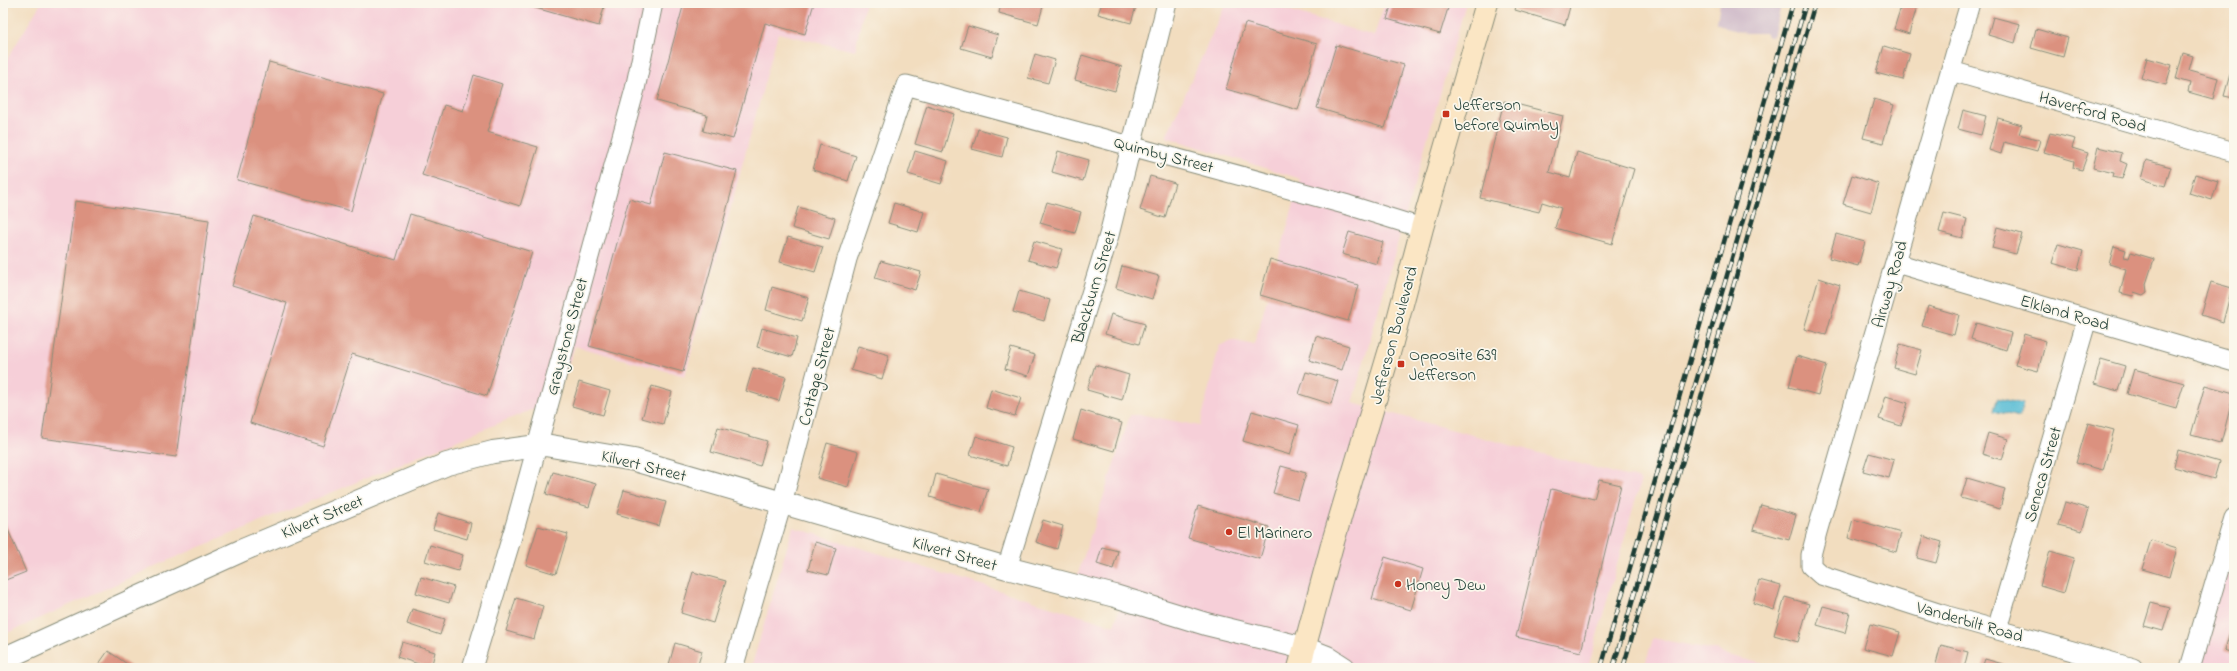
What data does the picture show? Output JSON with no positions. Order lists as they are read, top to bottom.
{
  "streets": {
    "main road": ["Jefferson Boulevard"],
    "street": [
      "Haverford Road",
      "Quimby Street",
      "Airway Road",
      "Blackburn Street",
      "Elkland Road",
      "Graystone Street",
      "Cottage Street",
      "Kilvert Street",
      "Seneca Street",
      "Vanderbilt Road"
    ]
  },
  "crossings": [
    ["Haverford Road", "Airway Road"],
    ["Quimby Street", "Blackburn Street"],
    ["Quimby Street", "Jefferson Boulevard"],
    ["Quimby Street", "Cottage Street"],
    ["Airway Road", "Elkland Road"],
    ["Airway Road", "Vanderbilt Road"],
    ["Blackburn Street", "Kilvert Street"],
    ["Elkland Road", "Seneca Street"],
    ["Jefferson Boulevard", "Kilvert Street"],
    ["Graystone Street", "Kilvert Street"],
    ["Cottage Street", "Kilvert Street"],
    ["Seneca Street", "Vanderbilt Road"]
  ],
  "places": {
    "transit": ["Jefferson before Quimby", "Opposite 639 Jefferson"],
    "other": ["El Marinero", "Honey Dew"]
  }
}
